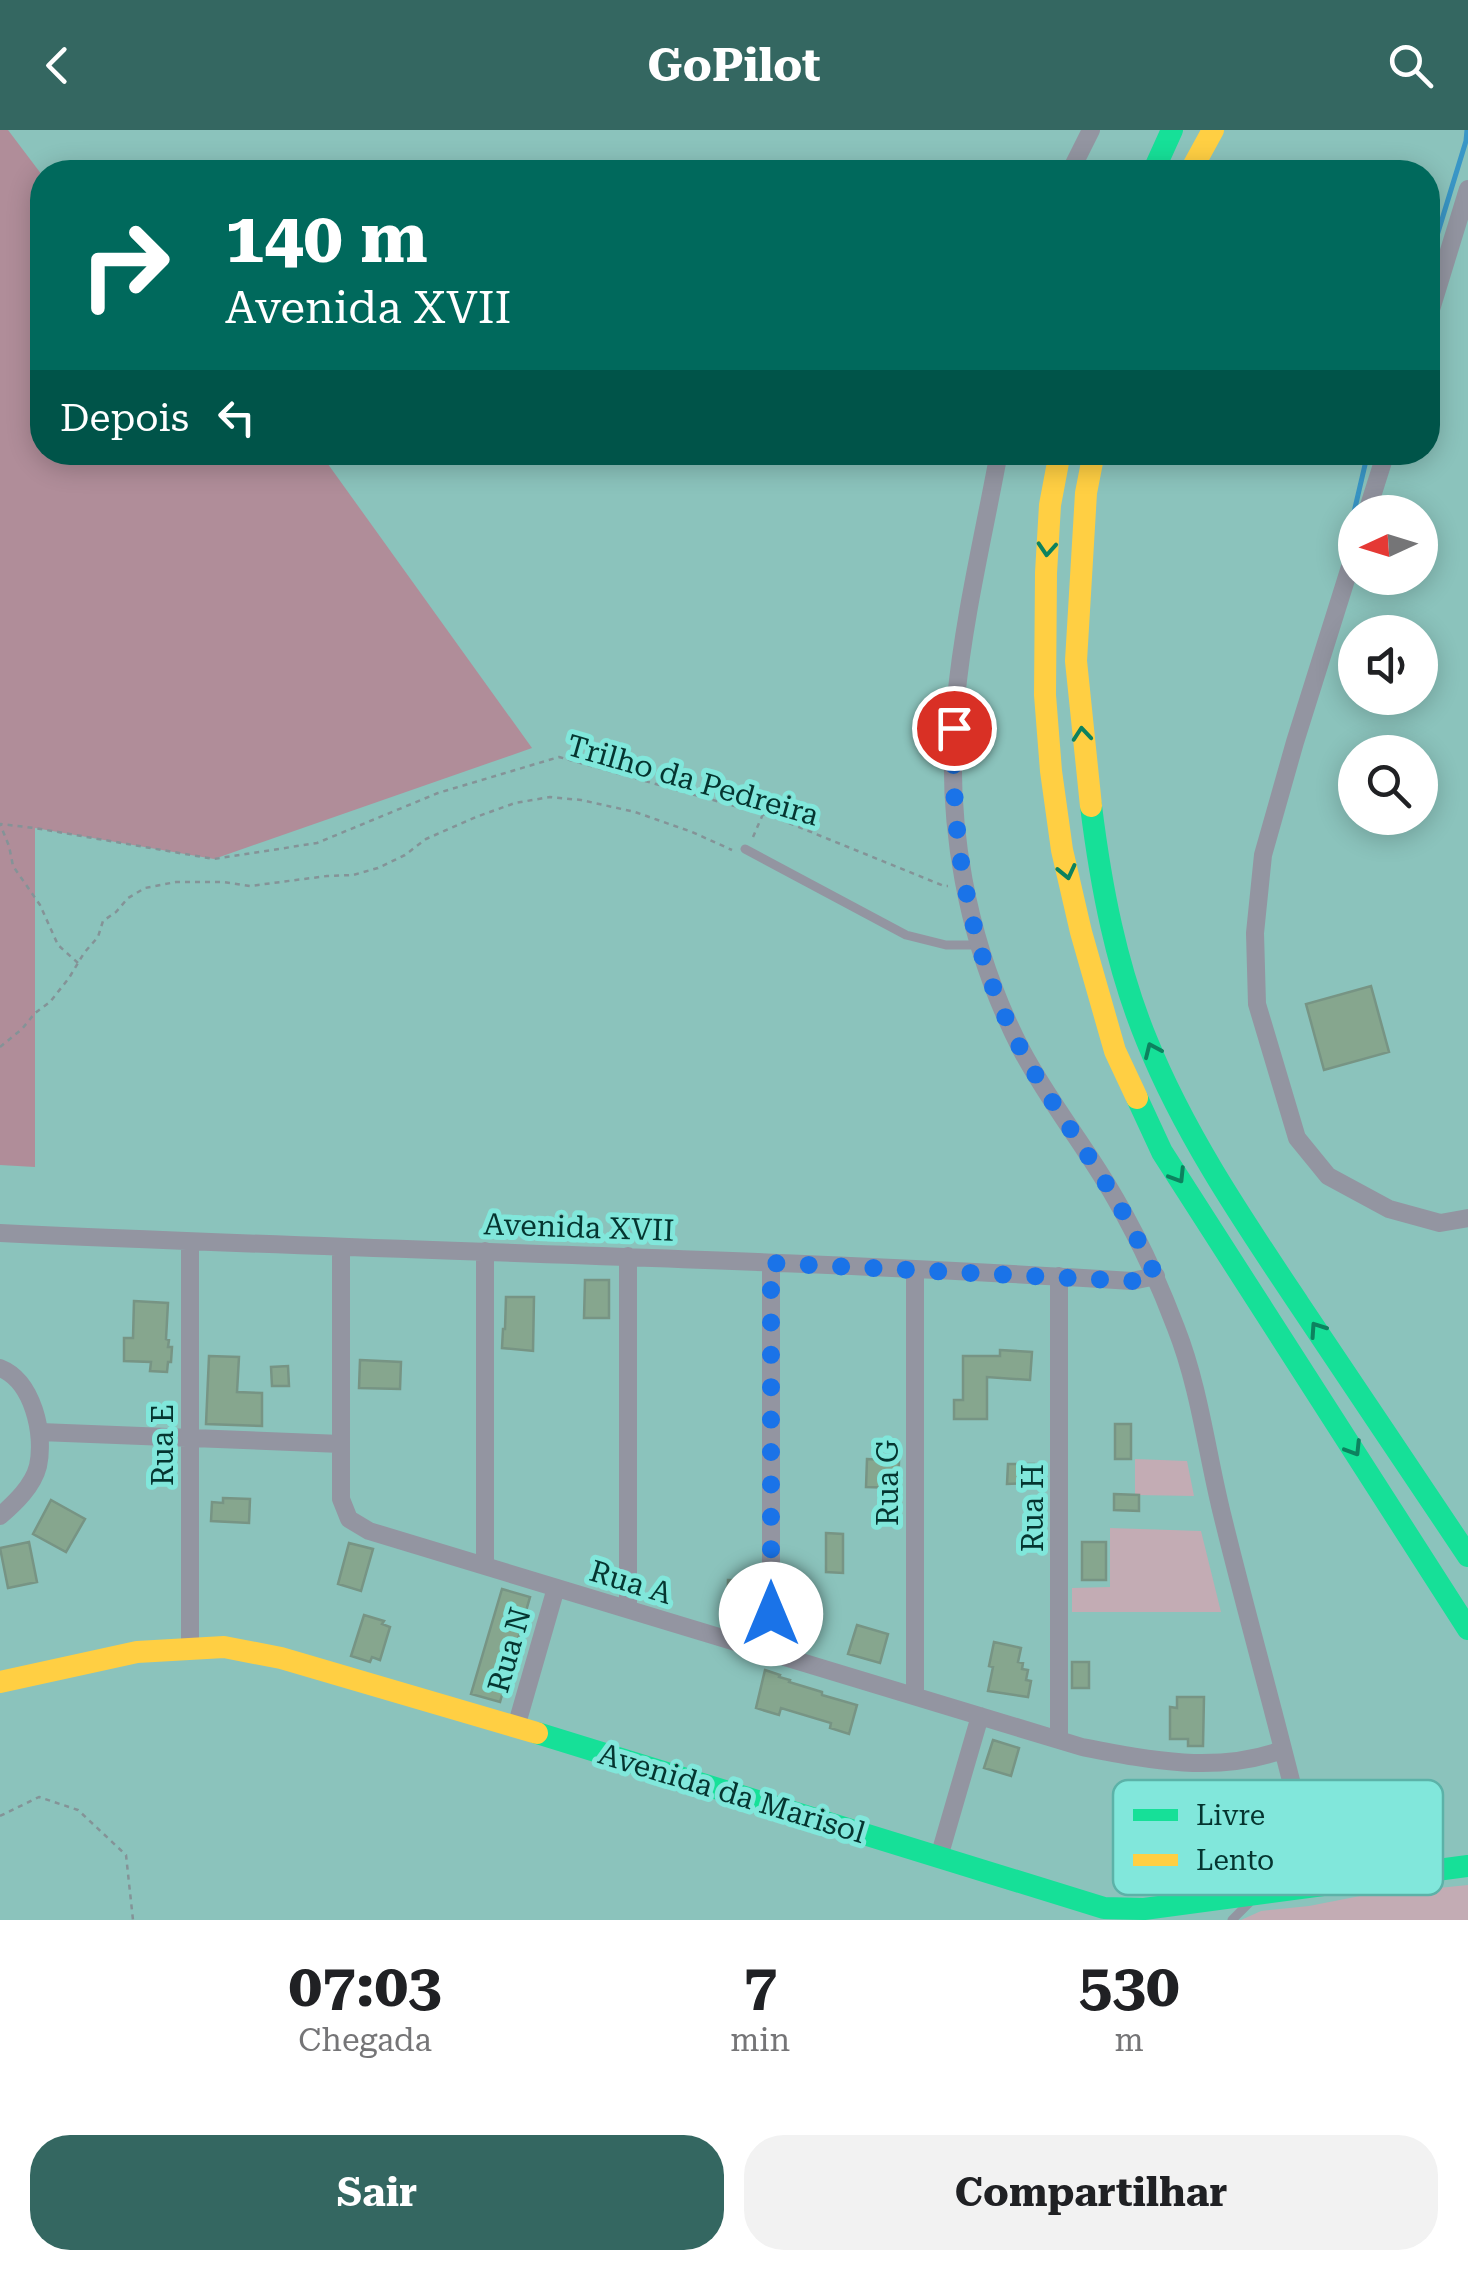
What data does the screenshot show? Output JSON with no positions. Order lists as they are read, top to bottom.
{
  "streets": {
    "main road": ["Avenida da Marisol"],
    "street": [
      "Avenida XVII",
      "Rua E",
      "Rua G",
      "Rua H",
      "Rua A",
      "Rua N"
    ],
    "path": ["Trilho da Pedreira"]
  },
  "crossings": [
    ["Avenida XVII", "Rua E"],
    ["Avenida XVII", "Rua G"],
    ["Avenida XVII", "Rua H"],
    ["Avenida XVII", "Rua A"],
    ["Rua E", "Avenida da Marisol"],
    ["Rua G", "Rua A"],
    ["Rua H", "Rua A"],
    ["Rua A", "Rua N"],
    ["Rua N", "Avenida da Marisol"]
  ],
  "legend": ["Livre", "Lento"],
  "north": "left",
  "page": {
    "header": "GoPilot",
    "turn": ["140 m", "Avenida XVII"],
    "then": "Depois",
    "eta": [
      "07:03",
      "Chegada",
      "7",
      "min",
      "530",
      "m"
    ],
    "buttons": ["Sair", "Compartilhar"]
  }
}
